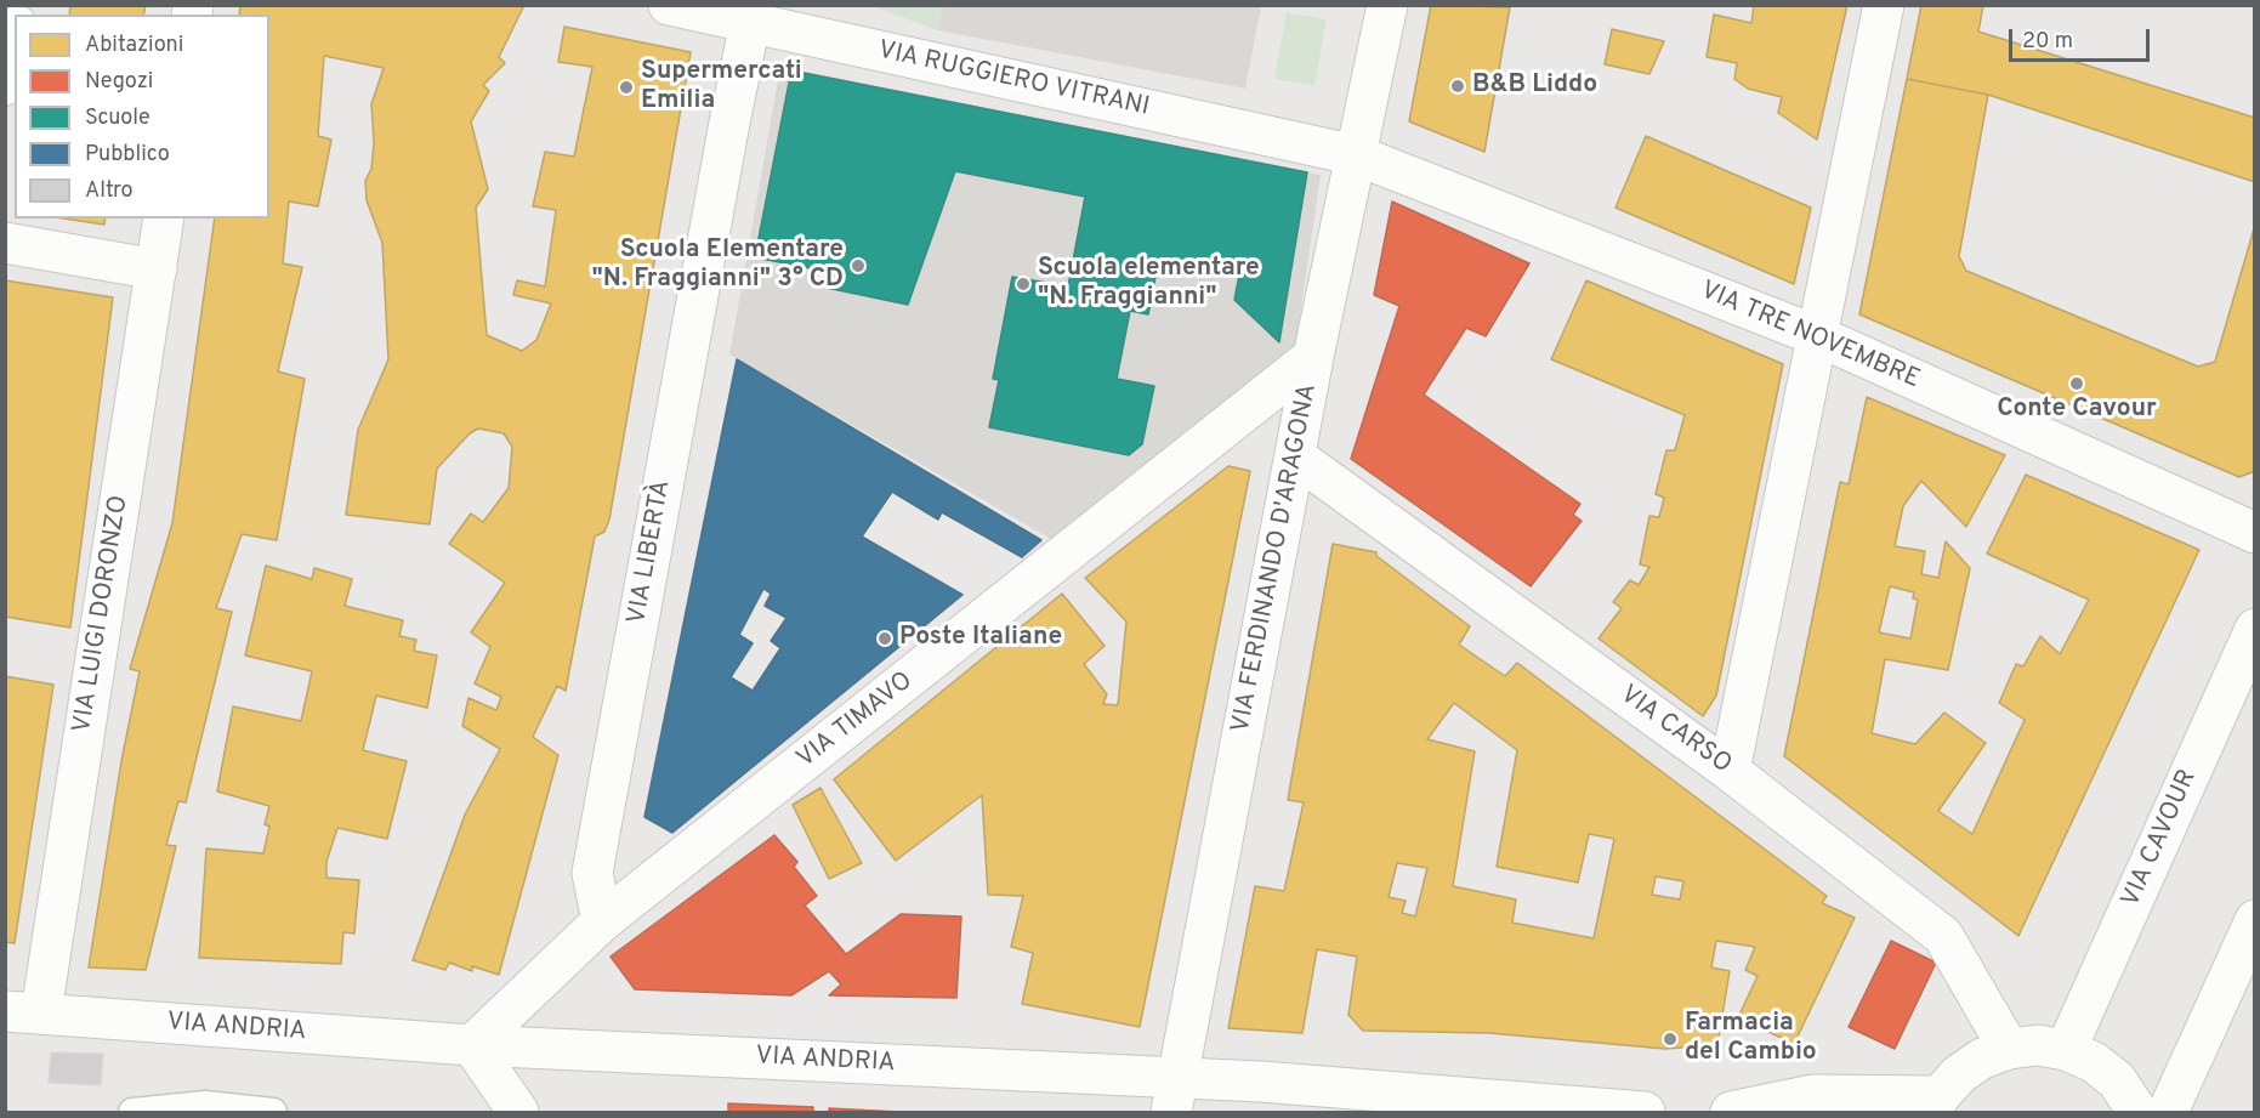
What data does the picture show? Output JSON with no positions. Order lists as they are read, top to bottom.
{
  "streets": {
    "street": [
      "VIA RUGGIERO VITRANI",
      "VIA TRE NOVEMBRE",
      "VIA LIBERTÀ",
      "VIA FERDINANDO D'ARAGONA",
      "VIA LUIGI DORONZO",
      "VIA TIMAVO",
      "VIA CARSO",
      "VIA CAVOUR",
      "VIA ANDRIA"
    ]
  },
  "crossings": [
    ["VIA RUGGIERO VITRANI", "VIA TRE NOVEMBRE"],
    ["VIA RUGGIERO VITRANI", "VIA LIBERTÀ"],
    ["VIA RUGGIERO VITRANI", "VIA FERDINANDO D'ARAGONA"],
    ["VIA TRE NOVEMBRE", "VIA FERDINANDO D'ARAGONA"],
    ["VIA LIBERTÀ", "VIA TIMAVO"],
    ["VIA FERDINANDO D'ARAGONA", "VIA TIMAVO"],
    ["VIA FERDINANDO D'ARAGONA", "VIA CARSO"],
    ["VIA FERDINANDO D'ARAGONA", "VIA ANDRIA"],
    ["VIA LUIGI DORONZO", "VIA ANDRIA"]
  ],
  "places": [
    "B&B Liddo",
    "Supermercati Emilia",
    "Scuola Elementare \"N. Fraggianni\" 3° CD",
    "Scuola elementare \"N. Fraggianni\"",
    "Conte Cavour",
    "Poste Italiane",
    "Farmacia del Cambio"
  ],
  "legend": [
    "Abitazioni",
    "Negozi",
    "Scuole",
    "Pubblico",
    "Altro"
  ],
  "scale_bar": "20 m"
}
